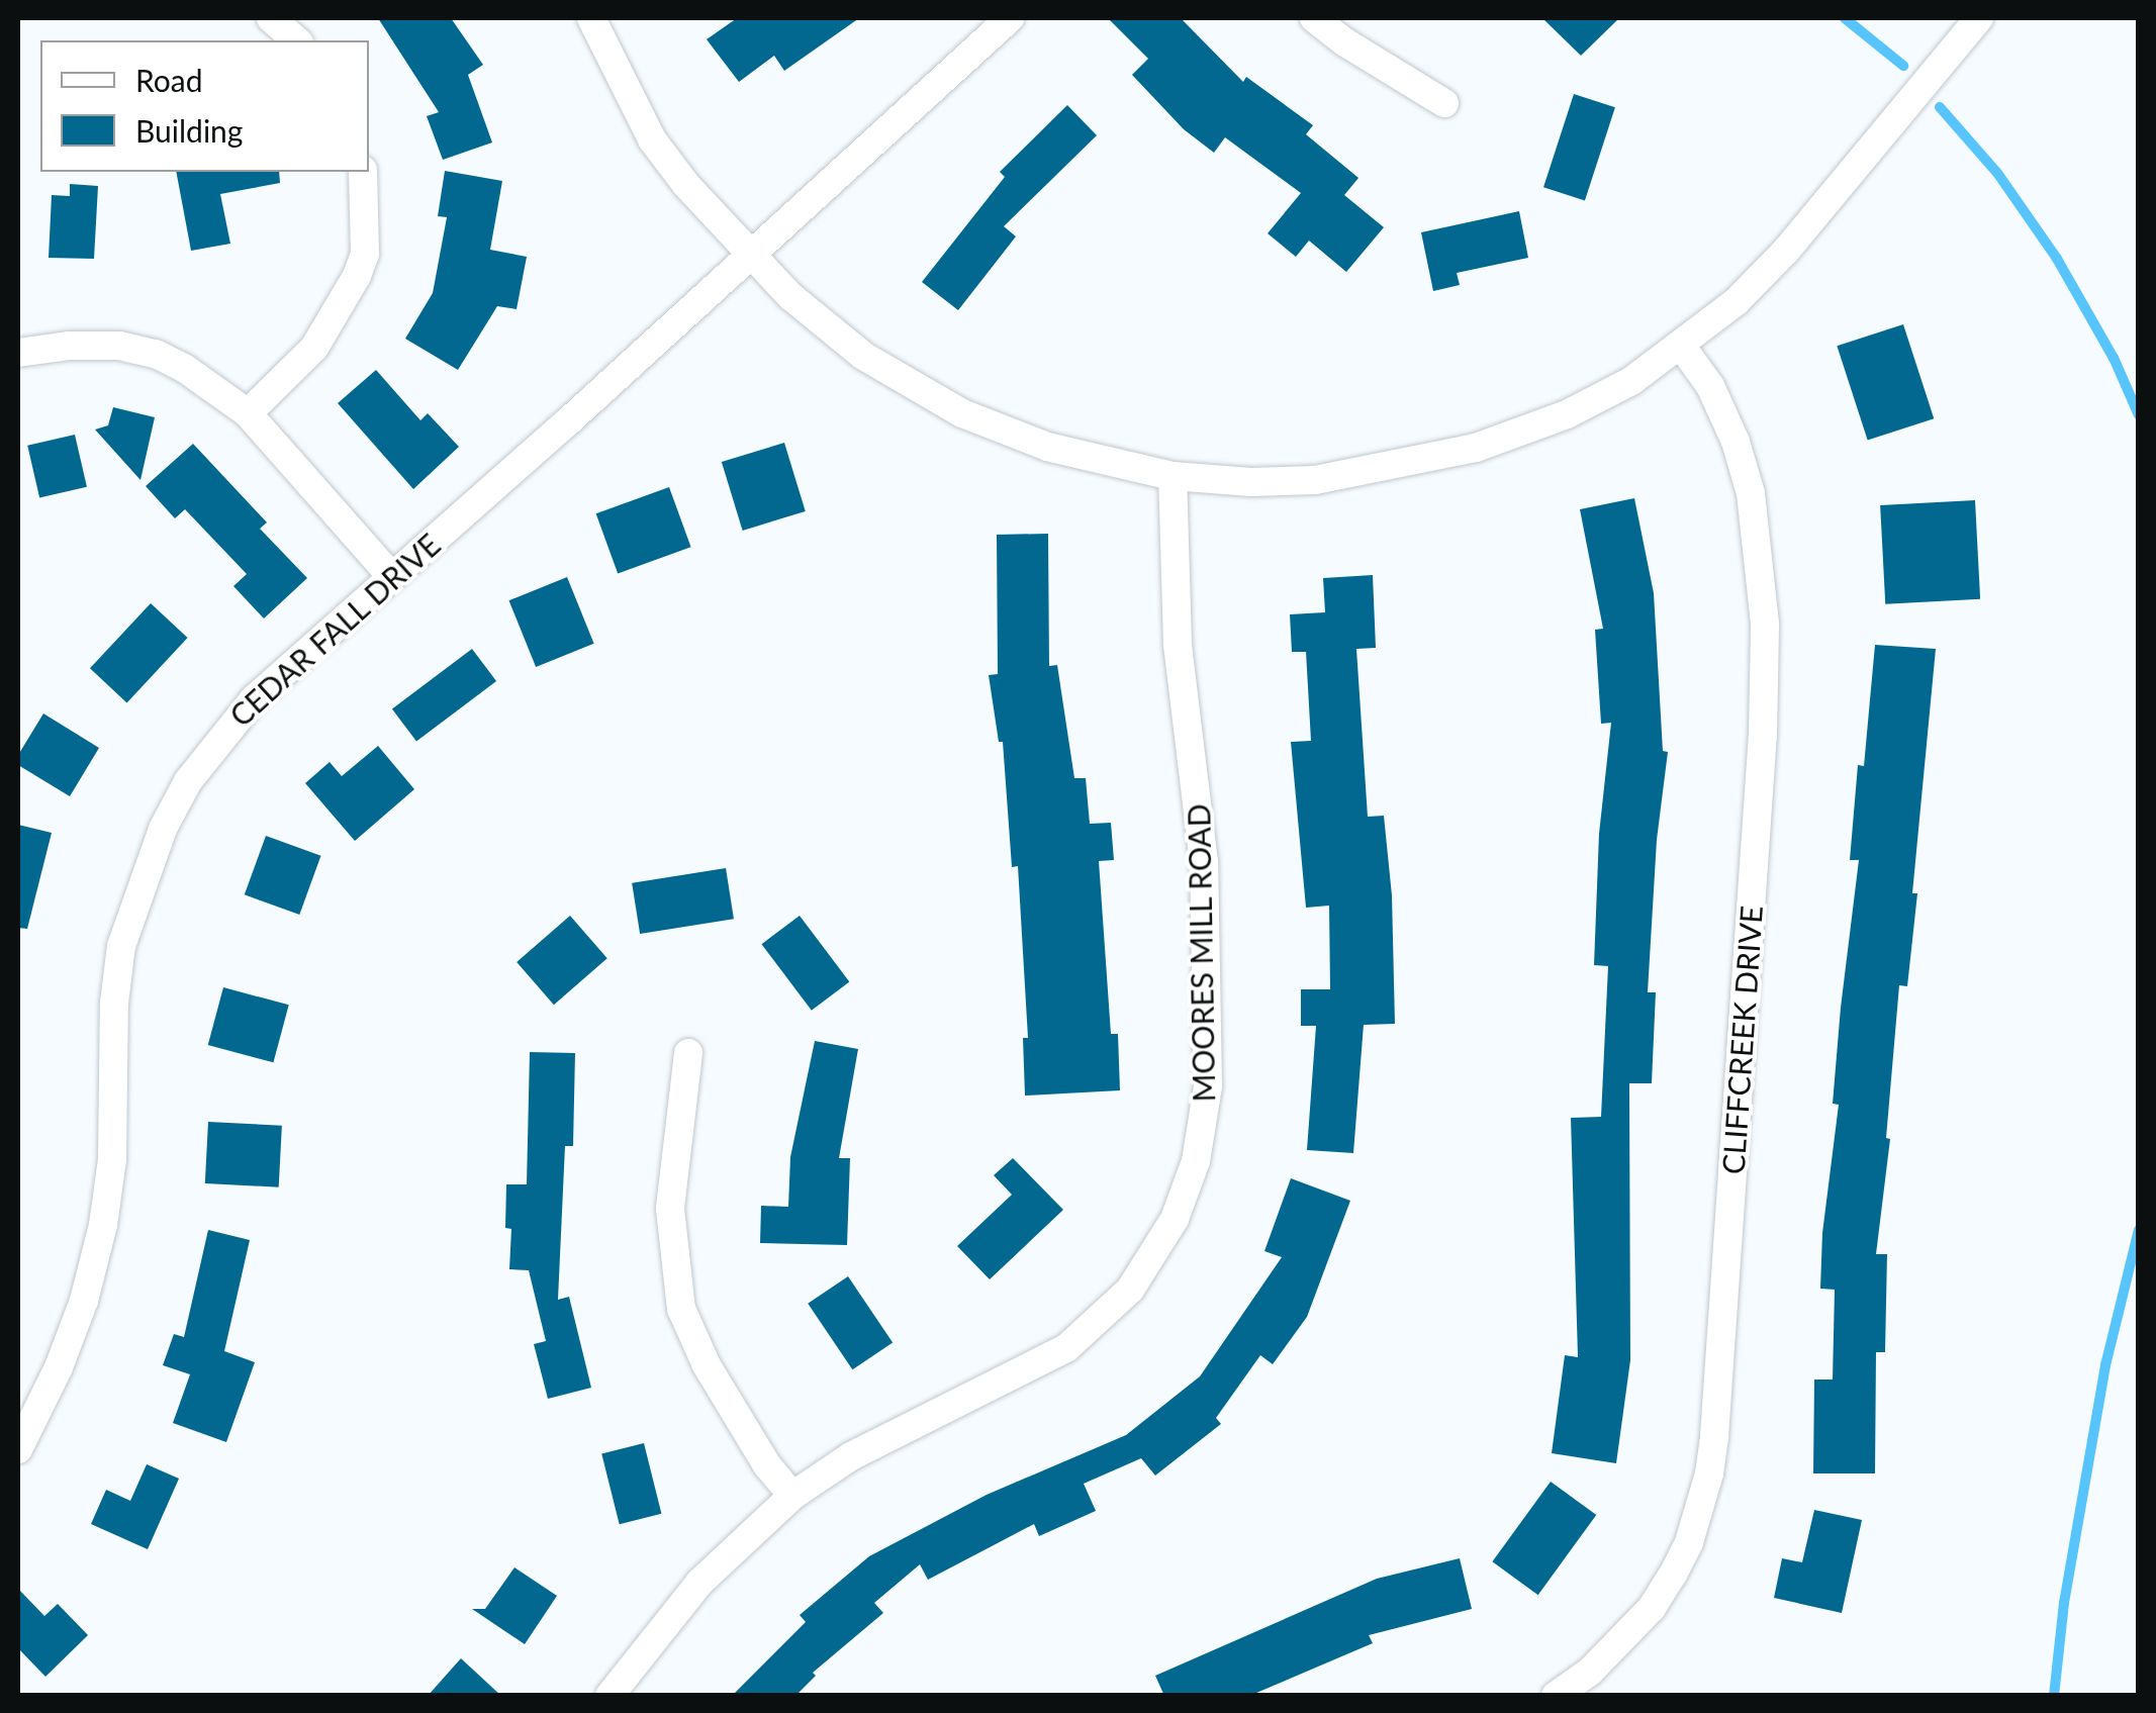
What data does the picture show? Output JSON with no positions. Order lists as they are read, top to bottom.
{
  "streets": {
    "street": ["CEDAR FALL DRIVE", "MOORES MILL ROAD", "CLIFFCREEK DRIVE"]
  },
  "legend": ["Road", "Building"]
}
